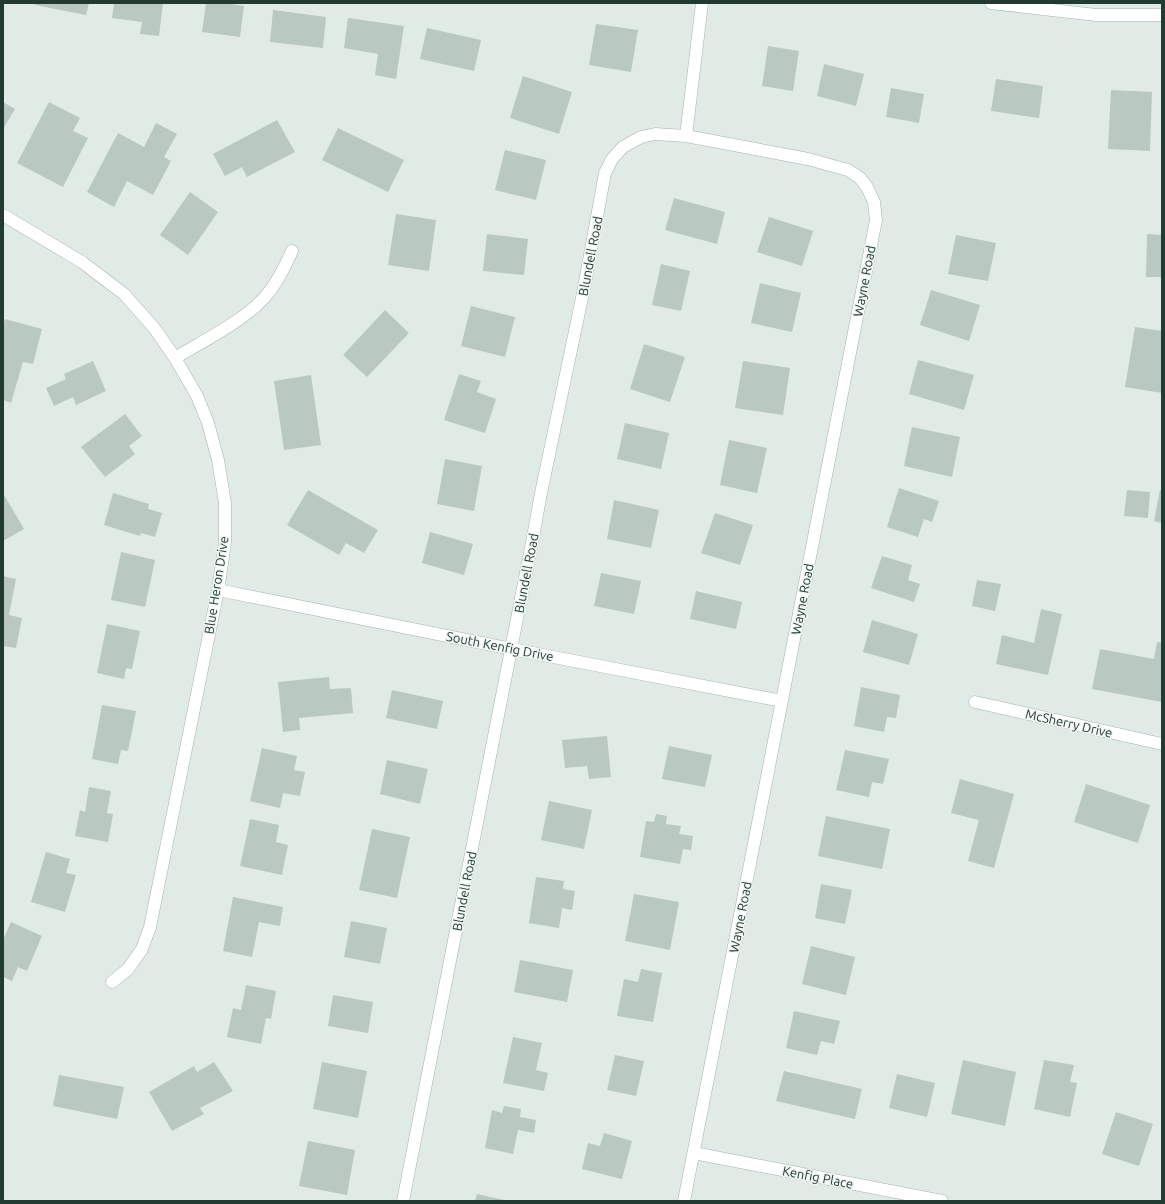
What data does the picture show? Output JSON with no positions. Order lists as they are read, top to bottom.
{
  "streets": {
    "street": [
      "Blundell Road",
      "Wayne Road",
      "Blue Heron Drive",
      "South Kenfig Drive",
      "McSherry Drive",
      "Kenfig Place"
    ]
  },
  "crossings": [
    ["Blundell Road", "Wayne Road"],
    ["Blundell Road", "South Kenfig Drive"],
    ["Wayne Road", "South Kenfig Drive"],
    ["Wayne Road", "Kenfig Place"],
    ["Blue Heron Drive", "South Kenfig Drive"]
  ]
}
